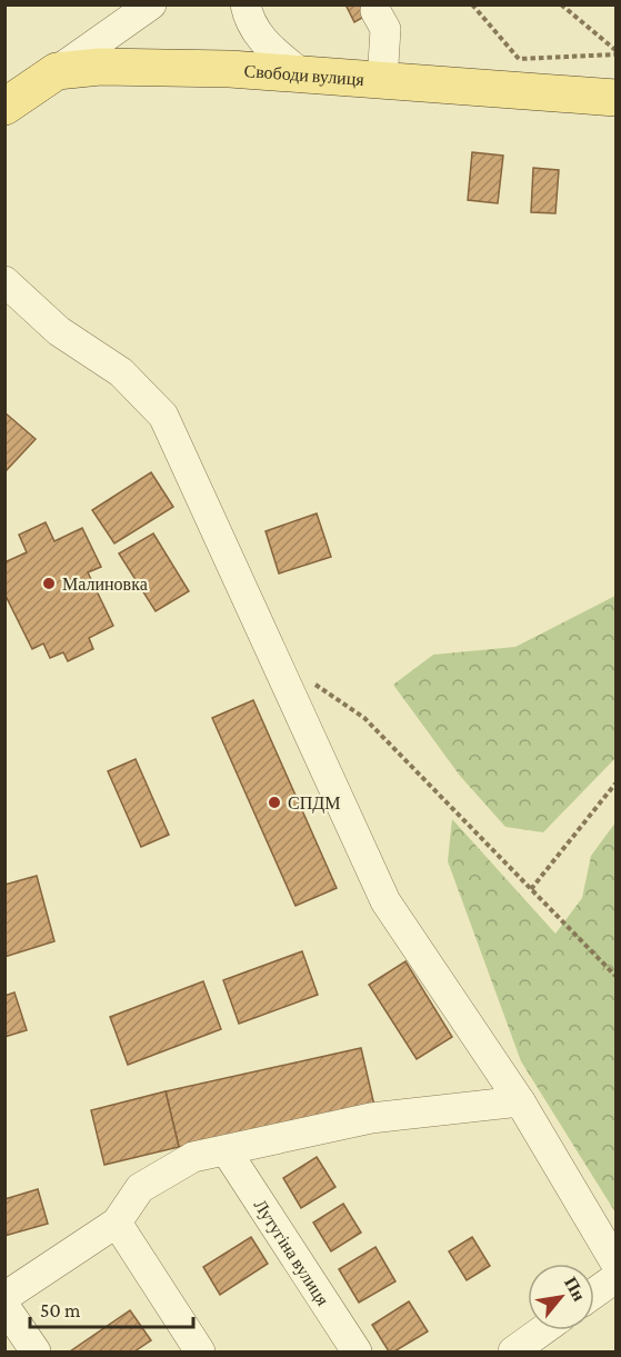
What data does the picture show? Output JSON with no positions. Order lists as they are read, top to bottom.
{
  "streets": {
    "main road": ["Свободи вулиця"],
    "street": ["Лутугіна вулиця"]
  },
  "places": ["Малиновка", "СПДМ"],
  "scale_bar": "50 m",
  "north": "top right"
}
